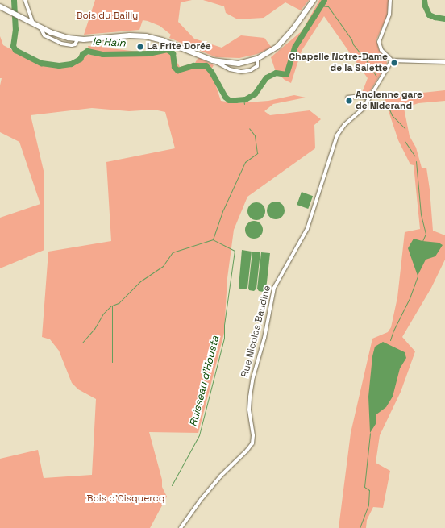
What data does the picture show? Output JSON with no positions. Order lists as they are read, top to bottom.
{
  "streets": {
    "street": ["Rue Nicolas Baudine"]
  },
  "water": ["le Hain", "Ruisseau d'Housta"],
  "parks": ["Bois du Bailly", "Bois d'Oisquercq"],
  "places": ["La Frite Dorée", "Chapelle Notre-Dame de la Salette", "Ancienne gare de Niderand"]
}
